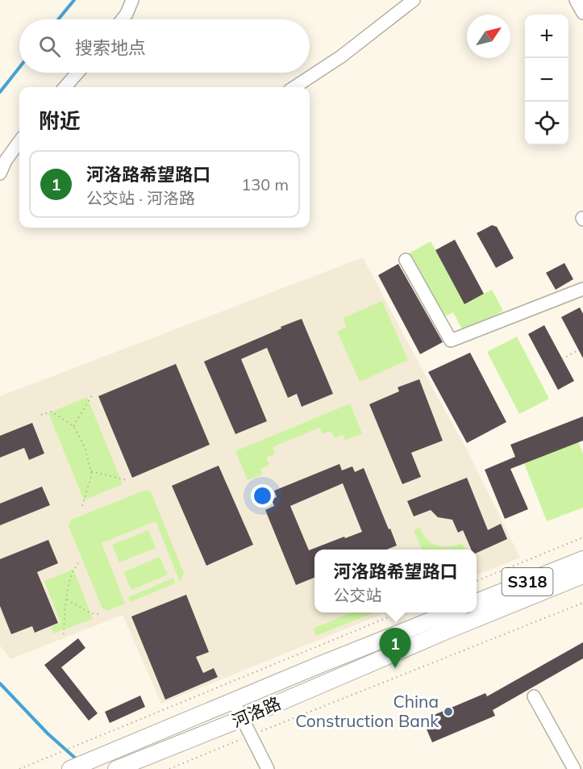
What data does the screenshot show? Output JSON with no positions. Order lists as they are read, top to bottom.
{
  "streets": {
    "main road": ["S318", "河洛路"]
  },
  "places": ["China Construction Bank"],
  "north": "top right",
  "page": {
    "map_buttons": ["+", "−"],
    "search": "搜索地点",
    "heading": "附近",
    "list": [
      {
        "mark": "1",
        "name": "河洛路希望路口",
        "note": "公交站 · 河洛路",
        "value": "130 m"
      }
    ],
    "popup": ["河洛路希望路口", "公交站"],
    "pins": "1"
  }
}
